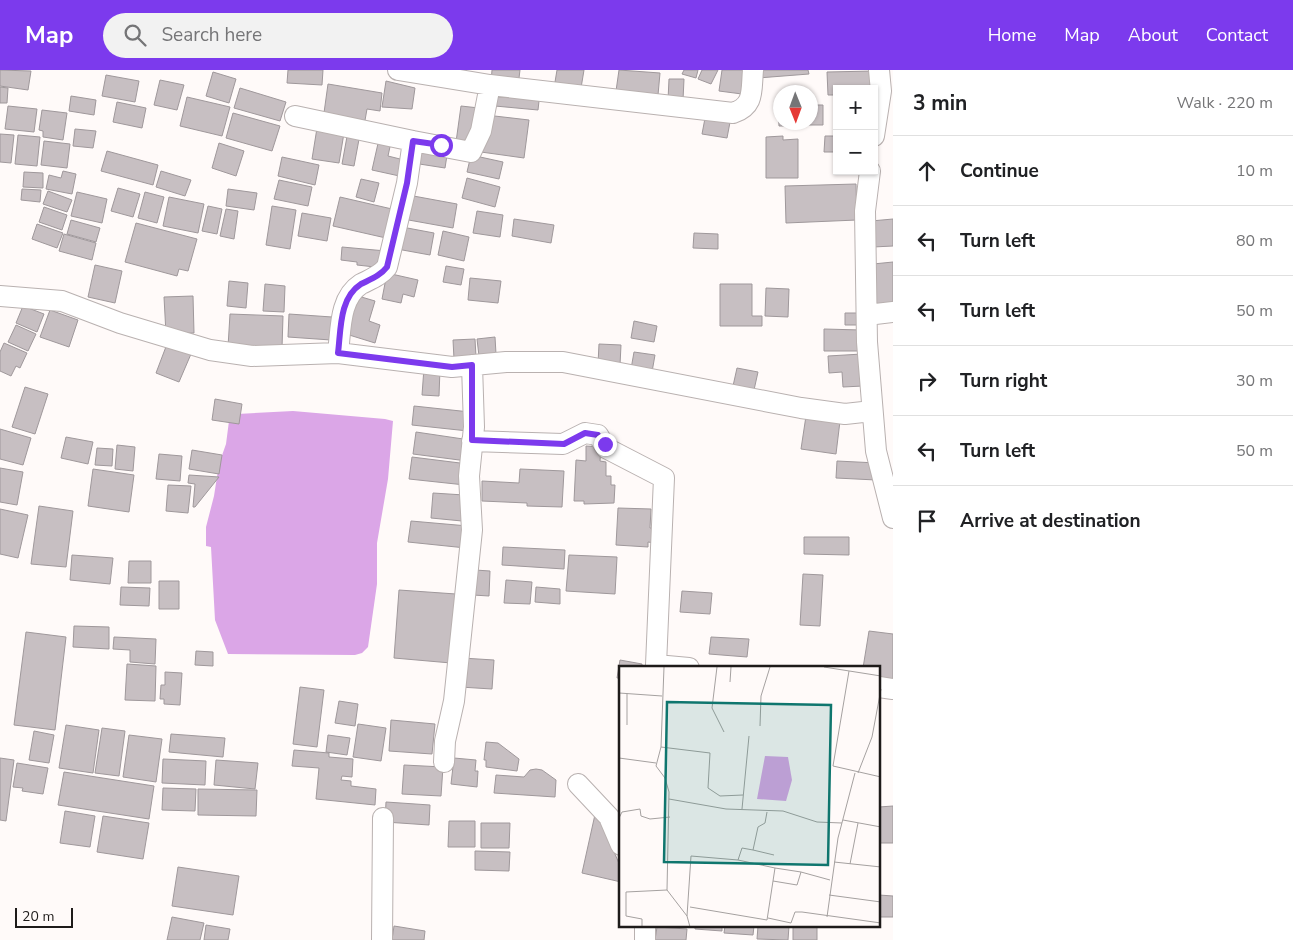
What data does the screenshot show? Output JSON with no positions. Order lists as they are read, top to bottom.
{
  "scale_bar": "20 m",
  "north": "bottom",
  "page": {
    "header": "Map",
    "search": "Search here",
    "nav": [
      "Home",
      "Map",
      "About",
      "Contact"
    ],
    "heading": ["3 min", "Walk · 220 m"],
    "map_buttons": ["+", "−"],
    "list": [
      ["Continue", "10 m"],
      ["Turn left", "80 m"],
      ["Turn left", "50 m"],
      ["Turn right", "30 m"],
      ["Turn left", "50 m"],
      "Arrive at destination"
    ],
    "scale": "20 m"
  }
}
